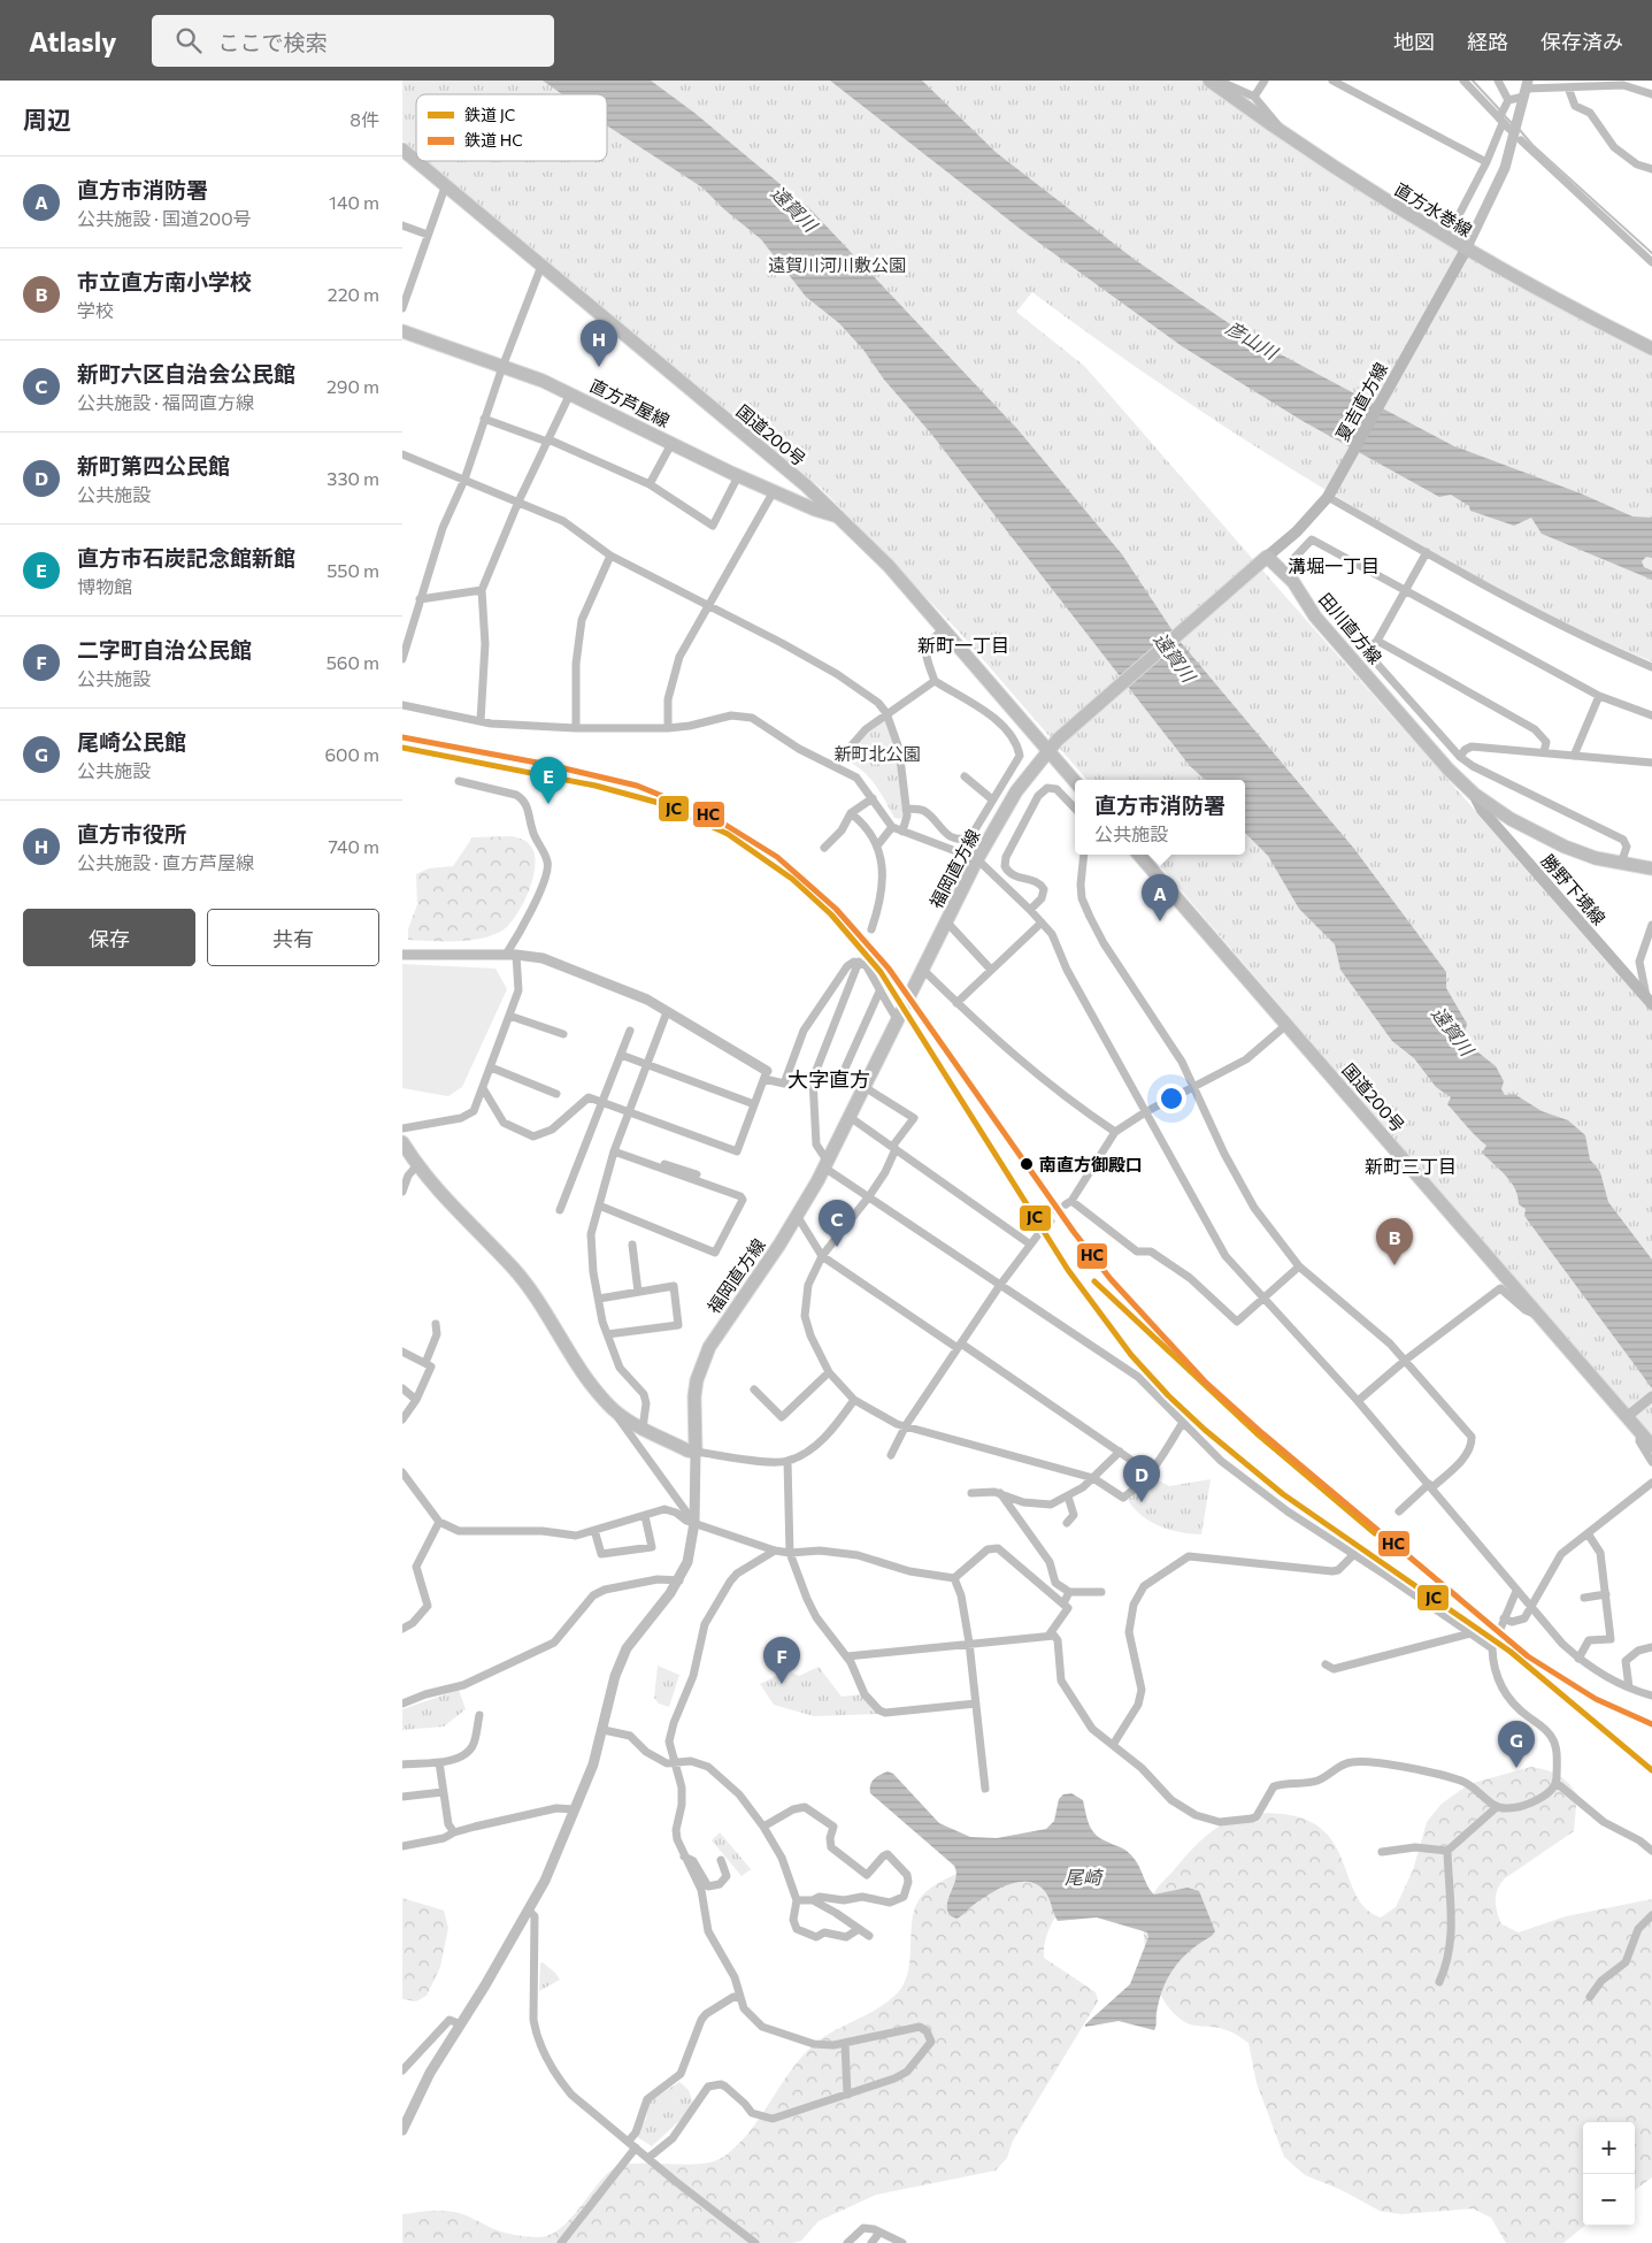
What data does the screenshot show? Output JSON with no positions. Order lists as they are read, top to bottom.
{
  "streets": {
    "main road": [
      "直方水巻線",
      "夏吉直方線",
      "直方芦屋線",
      "国道200号",
      "田川直方線",
      "福岡直方線",
      "勝野下境線"
    ]
  },
  "crossings": [
    ["直方水巻線", "夏吉直方線"],
    ["夏吉直方線", "田川直方線"],
    ["直方芦屋線", "国道200号"],
    ["国道200号", "福岡直方線"],
    ["田川直方線", "勝野下境線"]
  ],
  "districts": [
    "溝堀一丁目",
    "新町一丁目",
    "大字直方",
    "新町三丁目"
  ],
  "water": ["遠賀川", "彦山川", "尾崎"],
  "parks": ["遠賀川河川敷公園", "新町北公園"],
  "places": ["南直方御殿口"],
  "lines": ["rail line HC", "rail line JC"],
  "legend": ["鉄道 JC", "鉄道 HC"],
  "page": {
    "header": "Atlasly",
    "search": "ここで検索",
    "nav": ["地図", "経路", "保存済み"],
    "heading": ["周辺", "8件"],
    "list": [
      {
        "mark": "A",
        "name": "直方市消防署",
        "note": "公共施設 · 国道200号",
        "value": "140 m"
      },
      {
        "mark": "B",
        "name": "市立直方南小学校",
        "note": "学校",
        "value": "220 m"
      },
      {
        "mark": "C",
        "name": "新町六区自治会公民館",
        "note": "公共施設 · 福岡直方線",
        "value": "290 m"
      },
      {
        "mark": "D",
        "name": "新町第四公民館",
        "note": "公共施設",
        "value": "330 m"
      },
      {
        "mark": "E",
        "name": "直方市石炭記念館新館",
        "note": "博物館",
        "value": "550 m"
      },
      {
        "mark": "F",
        "name": "二字町自治公民館",
        "note": "公共施設",
        "value": "560 m"
      },
      {
        "mark": "G",
        "name": "尾崎公民館",
        "note": "公共施設",
        "value": "600 m"
      },
      {
        "mark": "H",
        "name": "直方市役所",
        "note": "公共施設 · 直方芦屋線",
        "value": "740 m"
      }
    ],
    "pins": [
      "H",
      "E",
      "A",
      "C",
      "B",
      "D",
      "F",
      "G"
    ],
    "popup": ["直方市消防署", "公共施設"],
    "buttons": ["保存", "共有"],
    "map_buttons": ["+", "−"]
  }
}
